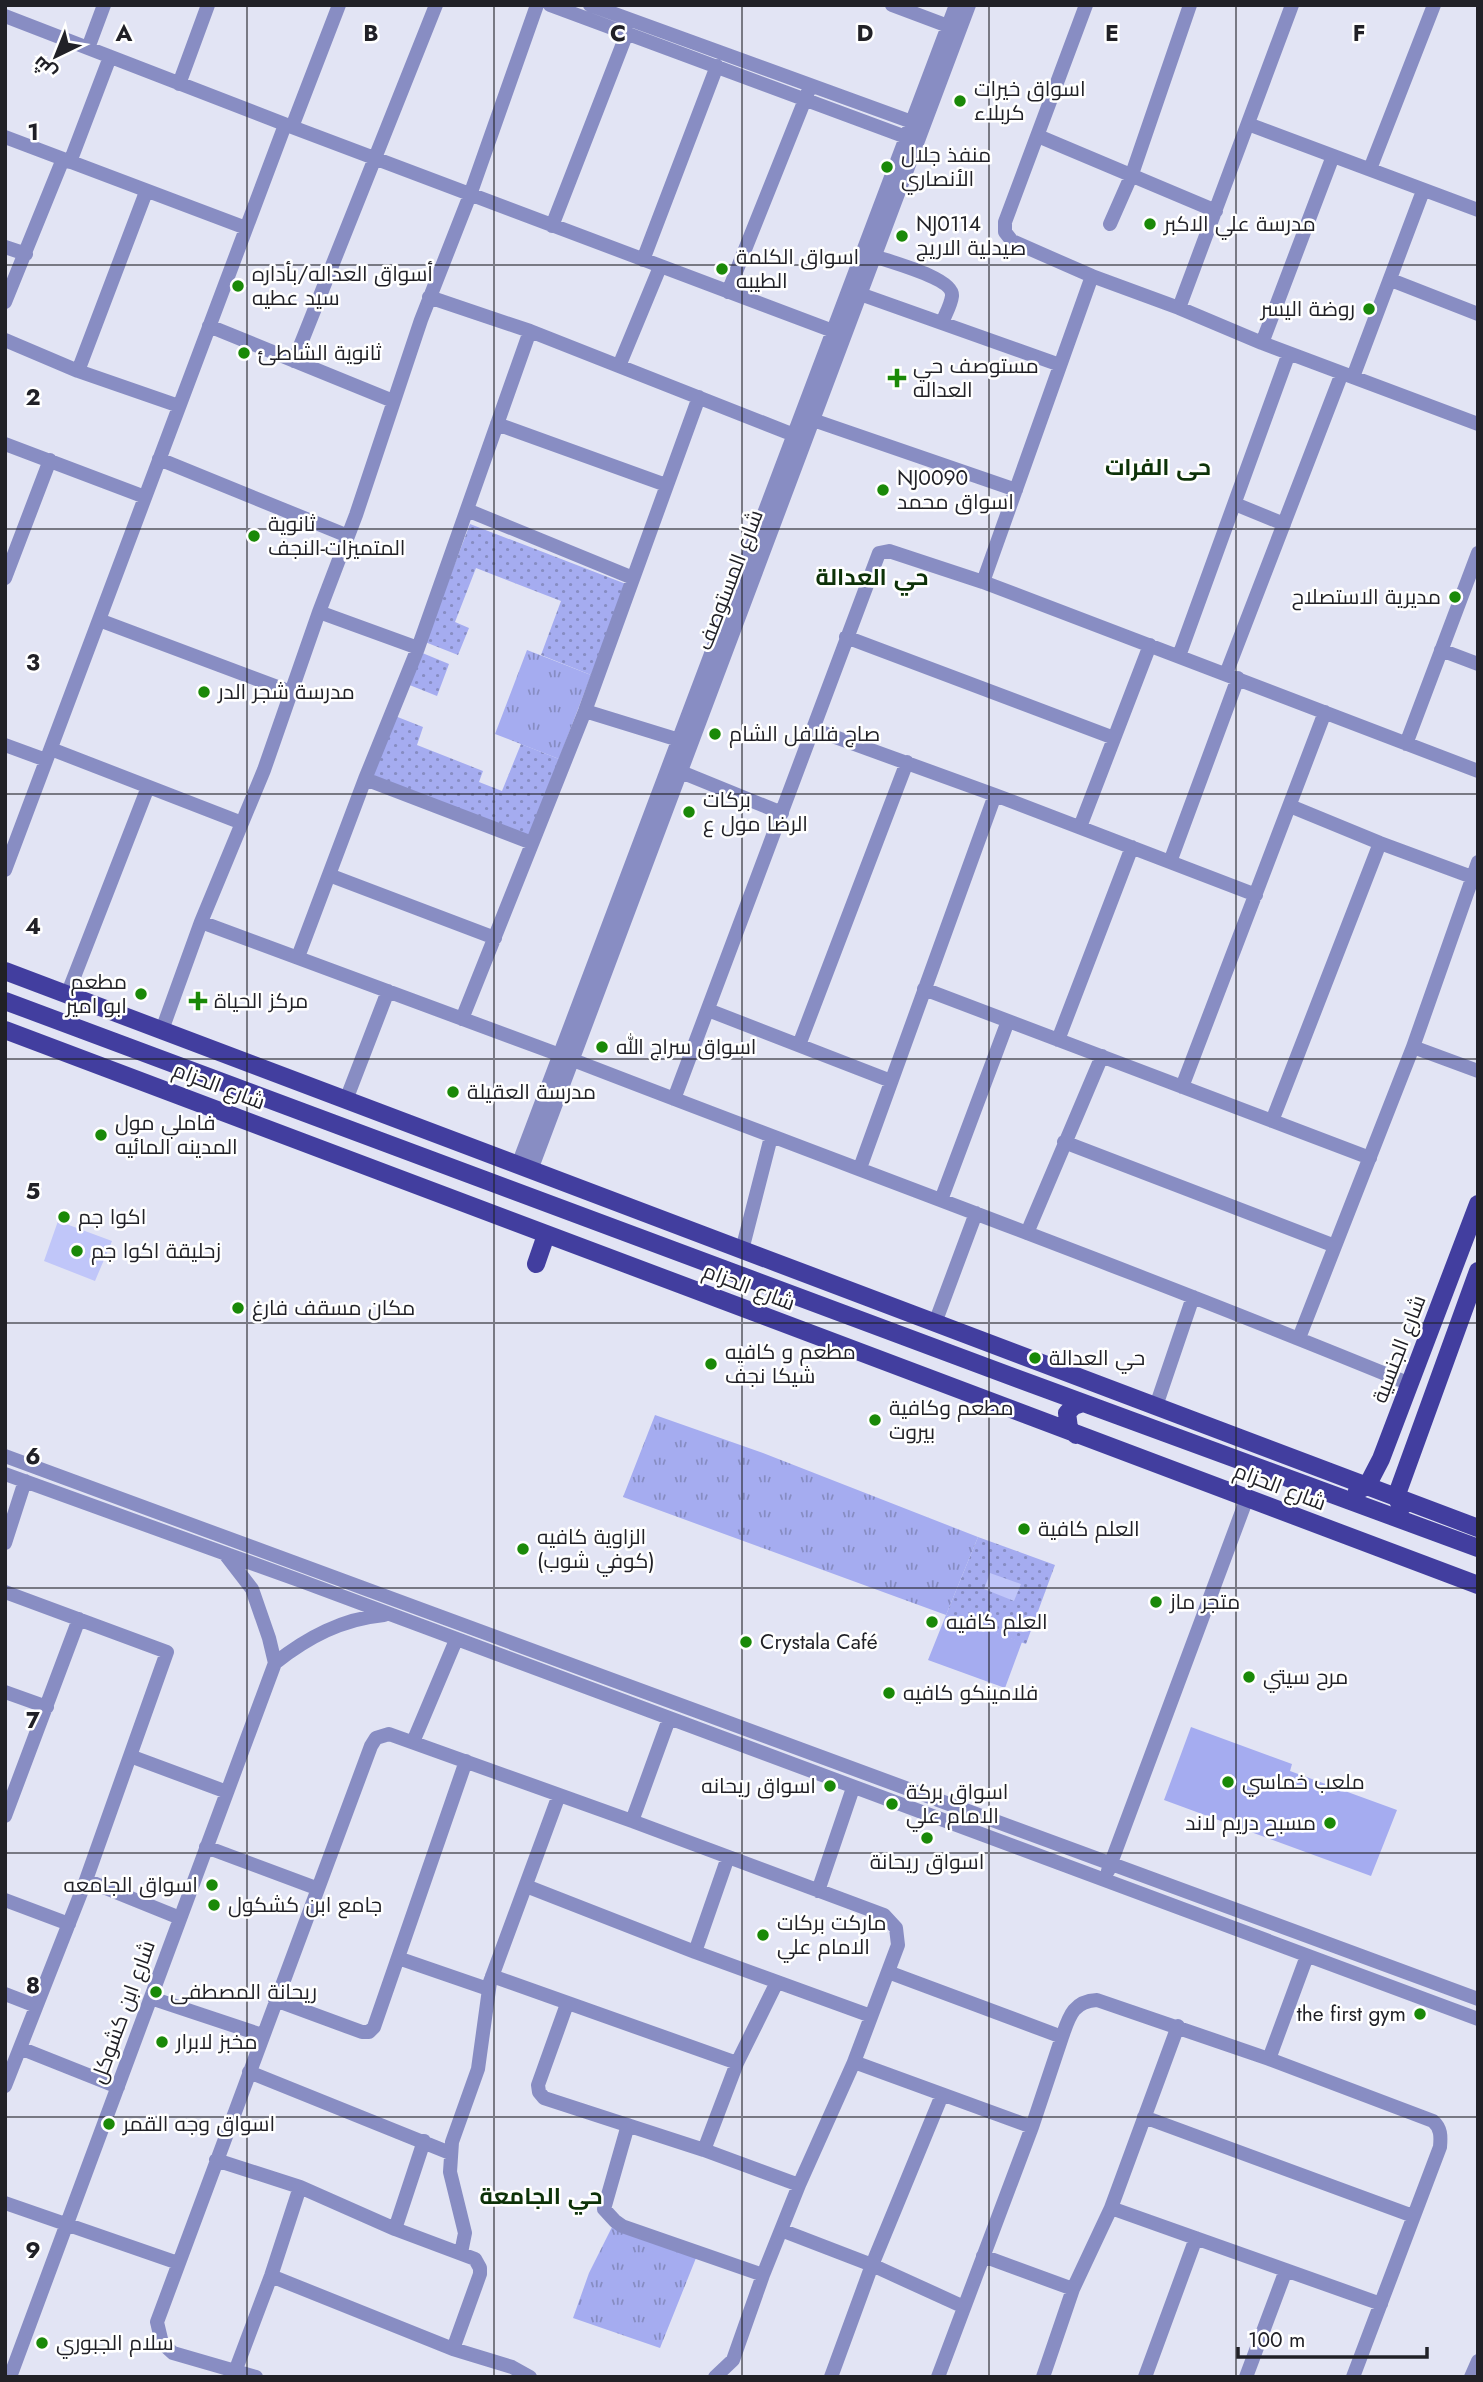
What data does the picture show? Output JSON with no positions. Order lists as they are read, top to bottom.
{
  "streets": {
    "main road": ["شارع الحزام", "شارع الجنسية"],
    "street": ["شارع المستوصف", "شارع ابن كشوكل"]
  },
  "districts": ["حی الفرات", "حي العدالة", "حي الجامعة"],
  "places": {
    "other": [
      "اسواق خيرات كربلاء",
      "منفذ جلال الأنصاري",
      "مدرسة علي الاكبر",
      "NJ0114 صيدلية الاريج",
      "اسواق الكلمة الطيبه",
      "أسواق العداله/بأداره سيد عطيه",
      "روضة اليسر",
      "ثانوية الشاطئ",
      "NJ0090 اسواق محمد",
      "ثانوية المتميزات-النجف",
      "مديرية الاستصلاح",
      "مدرسة شجر الدر",
      "صاج فلافل الشام",
      "برکات الرضا مول ع",
      "مطعم ابو امير",
      "اسواق سراج الله",
      "مدرسة العقيلة",
      "فاملي مول المدينه المائيه",
      "اكوا جم",
      "زحليقة اكوا جم",
      "مكان مسقف فارغ",
      "حي العدالة",
      "مطعم و كافيه شيكا نجف",
      "مطعم وكافية بيروت",
      "العلم كافية",
      "الزاوية كافيه (كوفي شوب)",
      "متجر ماز",
      "العلم كافيه",
      "Crystala Café",
      "مرح سيتي",
      "فلامينكو كافيه",
      "ملعب خماسي",
      "اسواق ريحانه",
      "اسواق بركة الامام علي",
      "مسبح دريم لاند",
      "اسواق ريحانة",
      "اسواق الجامعه",
      "جامع ابن كشكول",
      "ماركت بركات الامام علي",
      "ريحانة المصطفى",
      "the first gym",
      "مخبز لابرار",
      "اسواق وجه القمر",
      "سلام الجبوري"
    ],
    "health": ["مستوصف حي العداله", "مركز الحياة"]
  },
  "scale_bar": "100 m",
  "north": "bottom left",
  "grid": {
    "columns": [
      "A",
      "B",
      "C",
      "D",
      "E",
      "F"
    ],
    "rows": [
      "1",
      "2",
      "3",
      "4",
      "5",
      "6",
      "7",
      "8",
      "9"
    ]
  }
}
